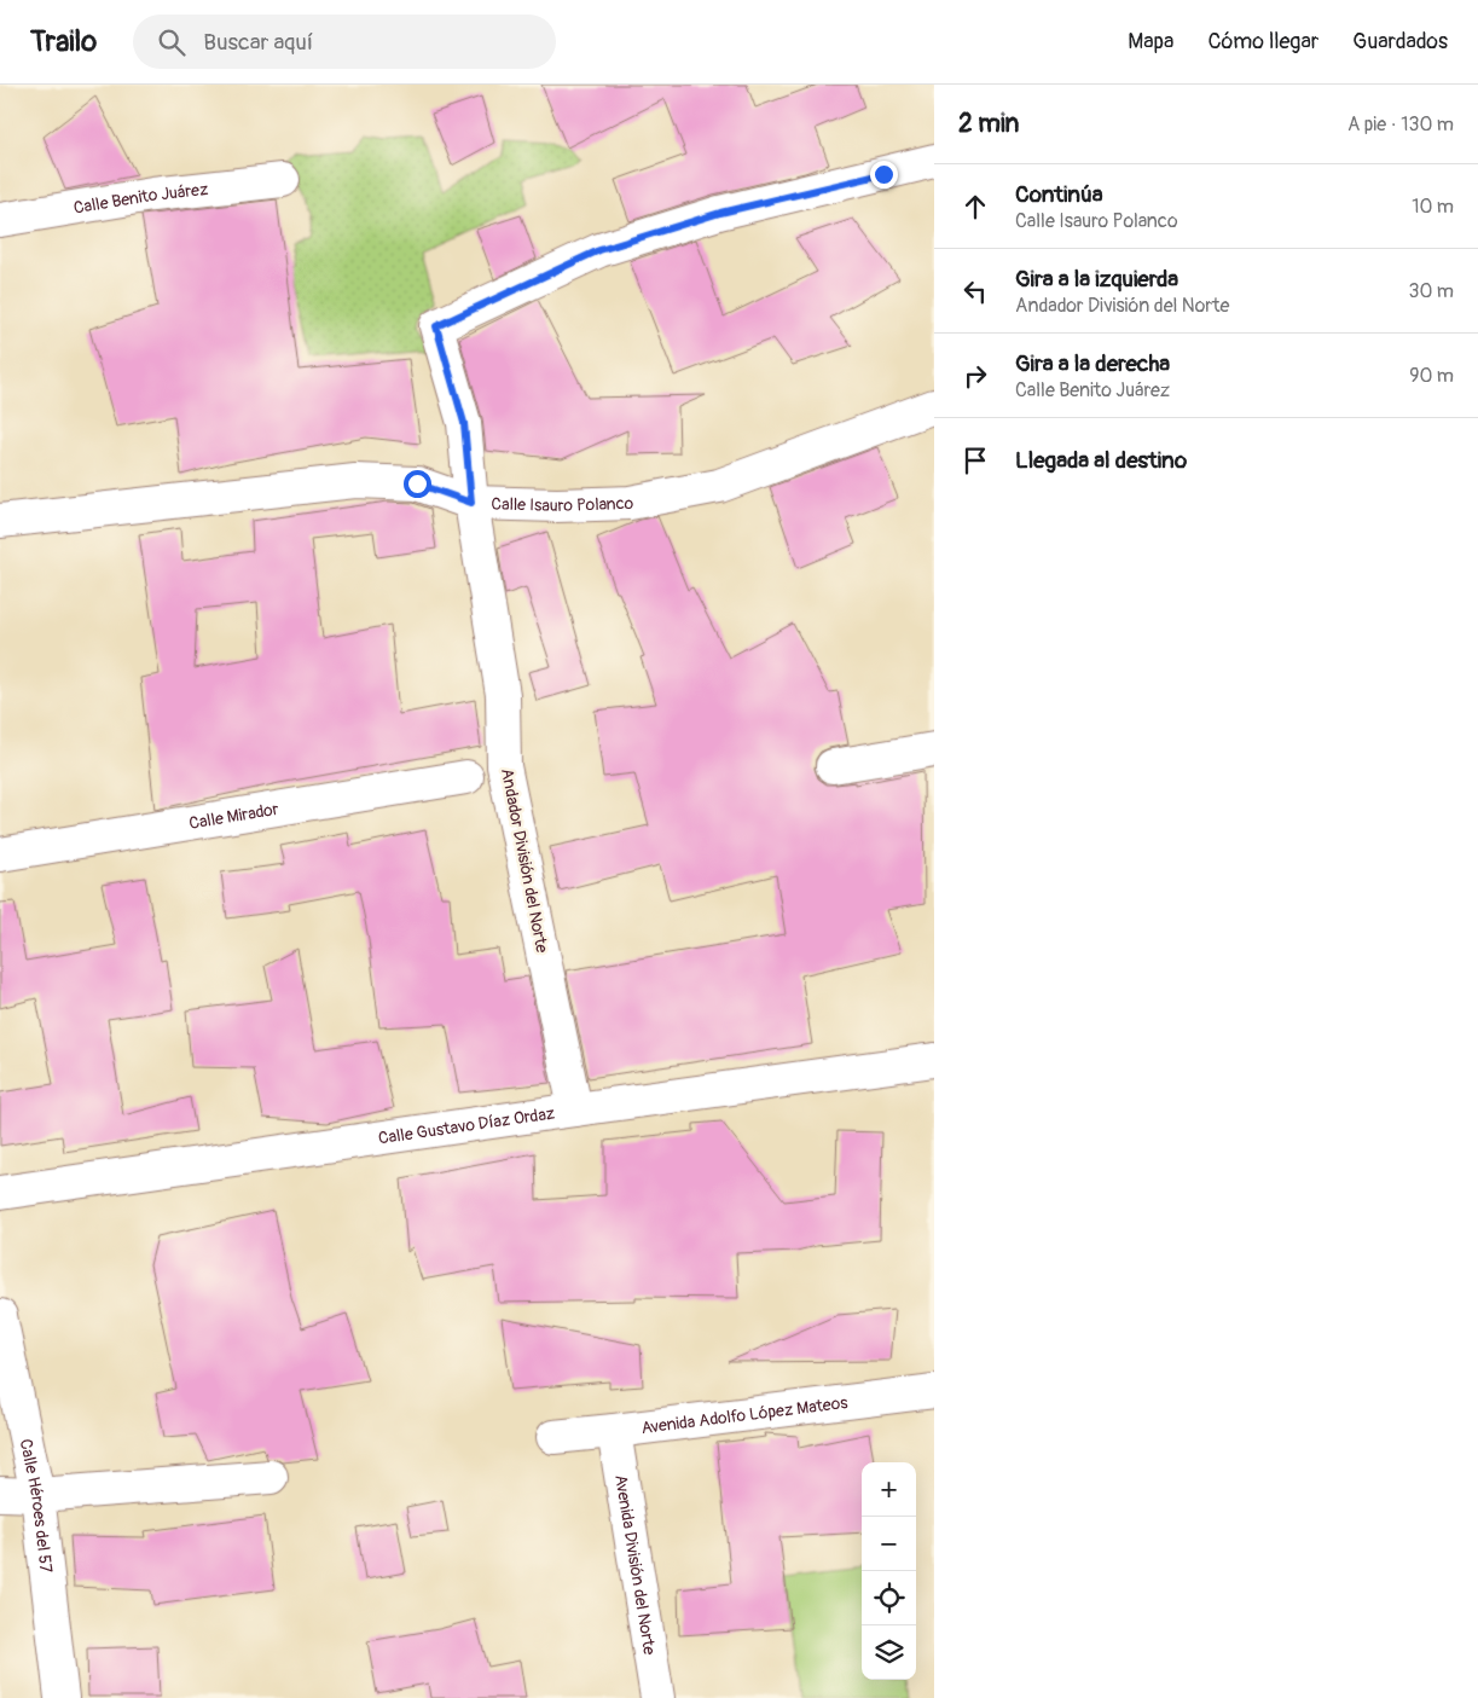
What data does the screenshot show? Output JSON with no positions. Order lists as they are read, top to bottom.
{
  "streets": {
    "street": [
      "Calle Benito Juárez",
      "Calle Isauro Polanco",
      "Calle Mirador",
      "Andador División del Norte",
      "Calle Gustavo Díaz Ordaz",
      "Avenida Adolfo López Mateos",
      "Calle Héroes del 57",
      "Avenida División del Norte"
    ]
  },
  "crossings": [
    ["Calle Isauro Polanco", "Andador División del Norte"],
    ["Andador División del Norte", "Calle Gustavo Díaz Ordaz"],
    ["Avenida Adolfo López Mateos", "Avenida División del Norte"]
  ],
  "page": {
    "header": "Trailo",
    "search": "Buscar aquí",
    "nav": ["Mapa", "Cómo llegar", "Guardados"],
    "heading": ["2 min", "A pie · 130 m"],
    "list": [
      ["Continúa", "Calle Isauro Polanco", "10 m"],
      ["Gira a la izquierda", "Andador División del Norte", "30 m"],
      ["Gira a la derecha", "Calle Benito Juárez", "90 m"],
      "Llegada al destino"
    ],
    "map_buttons": ["+", "−"]
  }
}
